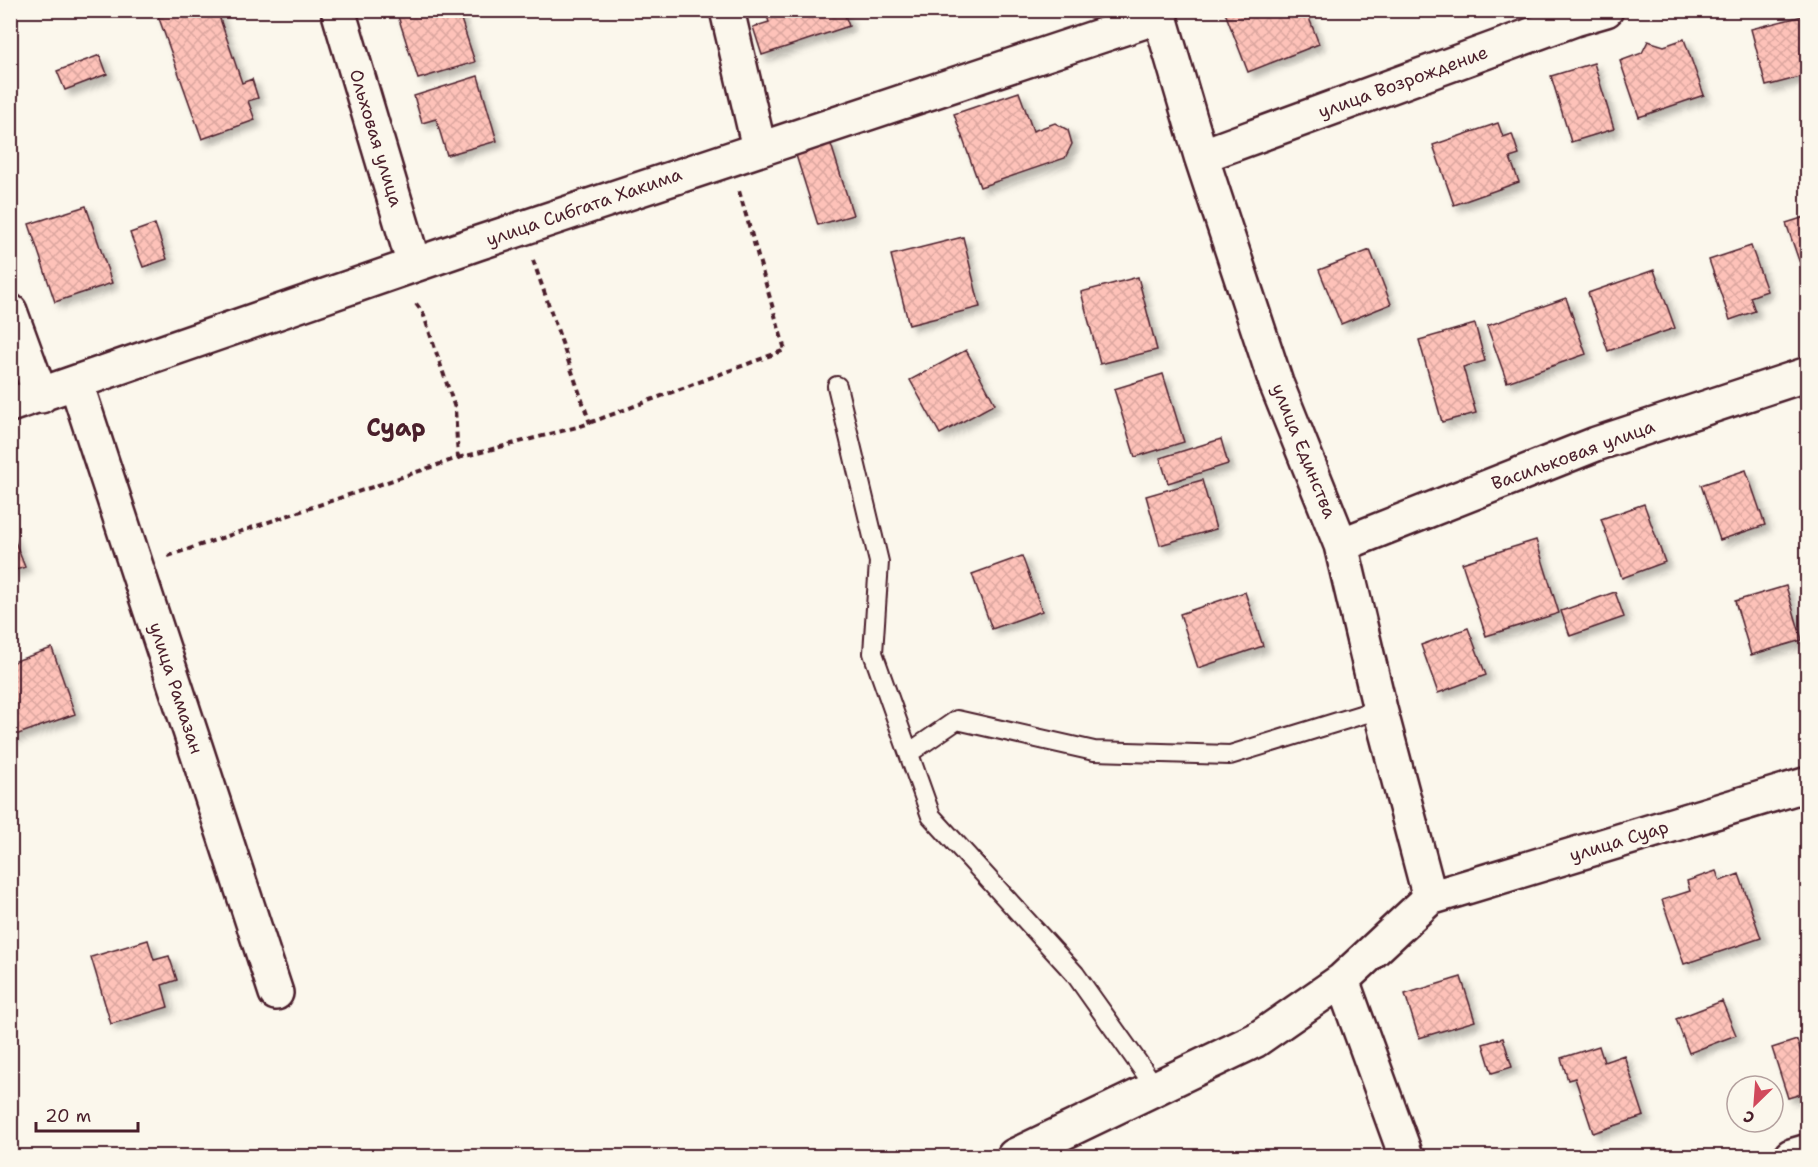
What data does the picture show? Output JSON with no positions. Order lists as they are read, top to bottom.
{
  "streets": {
    "street": [
      "улица Возрождение",
      "Ольховая улица",
      "улица Сибгата Хакима",
      "улица Единства",
      "Васильковая улица",
      "улица Рамазан",
      "улица Суар"
    ]
  },
  "crossings": [
    ["улица Возрождение", "улица Единства"],
    ["Ольховая улица", "улица Сибгата Хакима"],
    ["улица Сибгата Хакима", "улица Единства"],
    ["улица Сибгата Хакима", "улица Рамазан"],
    ["улица Единства", "Васильковая улица"],
    ["улица Единства", "улица Суар"]
  ],
  "districts": ["Суар"],
  "scale_bar": "20 m",
  "north": "bottom left"
}
